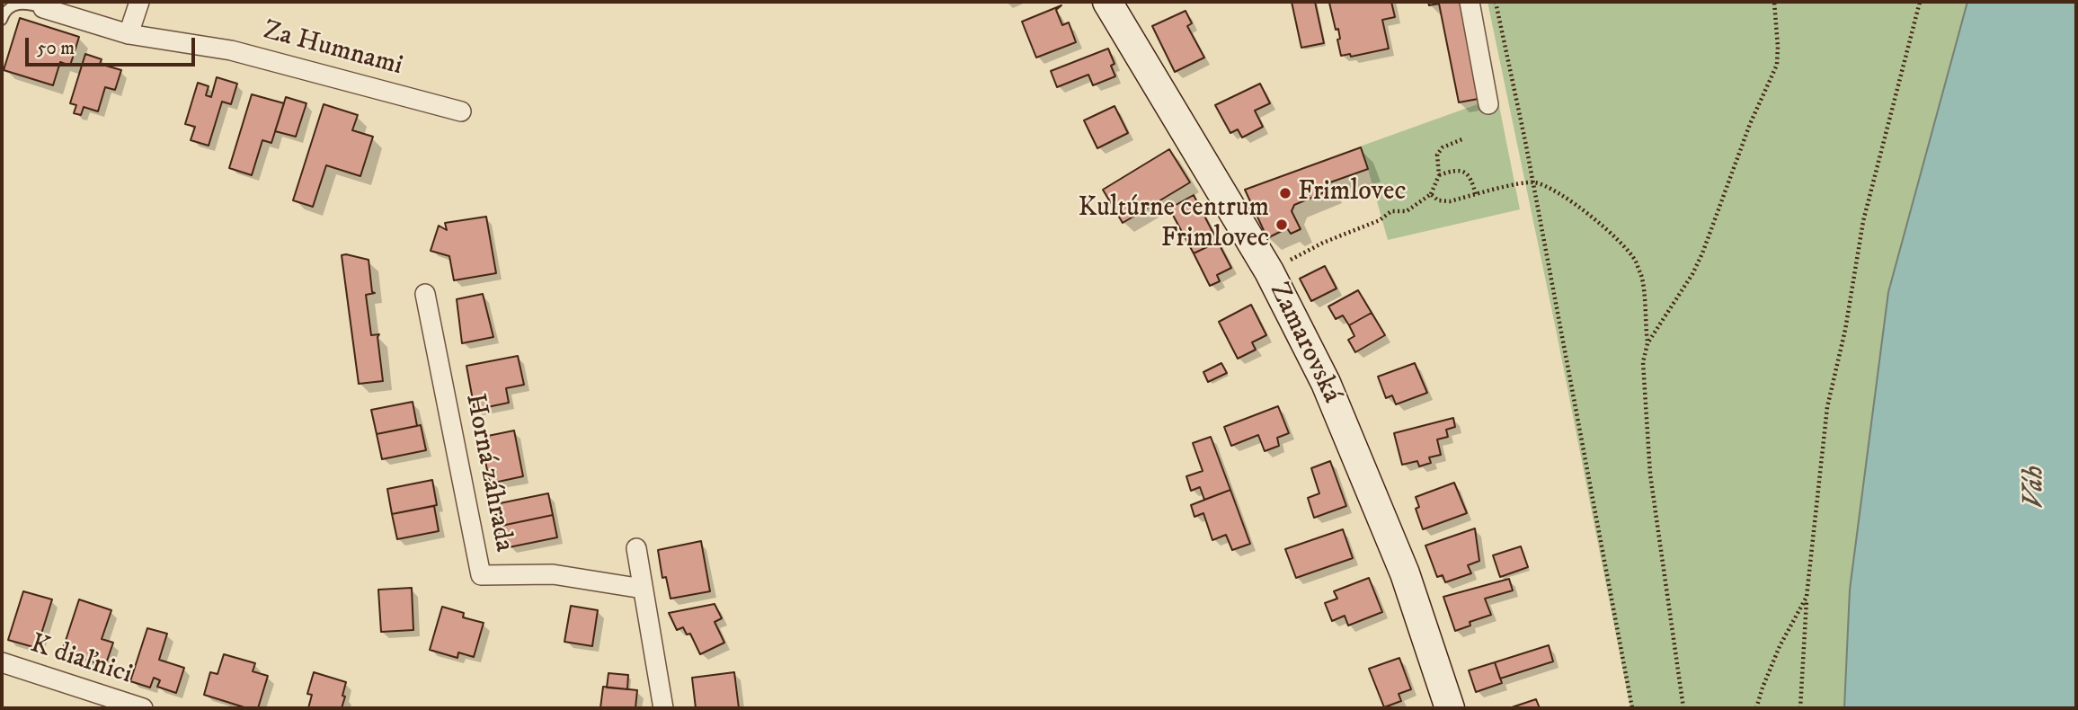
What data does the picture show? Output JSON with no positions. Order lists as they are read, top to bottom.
{
  "streets": {
    "main road": ["Zamarovská"],
    "street": ["Za Humnami", "Horná záhrada", "K diaľnici"]
  },
  "water": ["Váh"],
  "places": ["Frimlovec", "Kultúrne centrum Frimlovec"],
  "scale_bar": "50 m"
}
